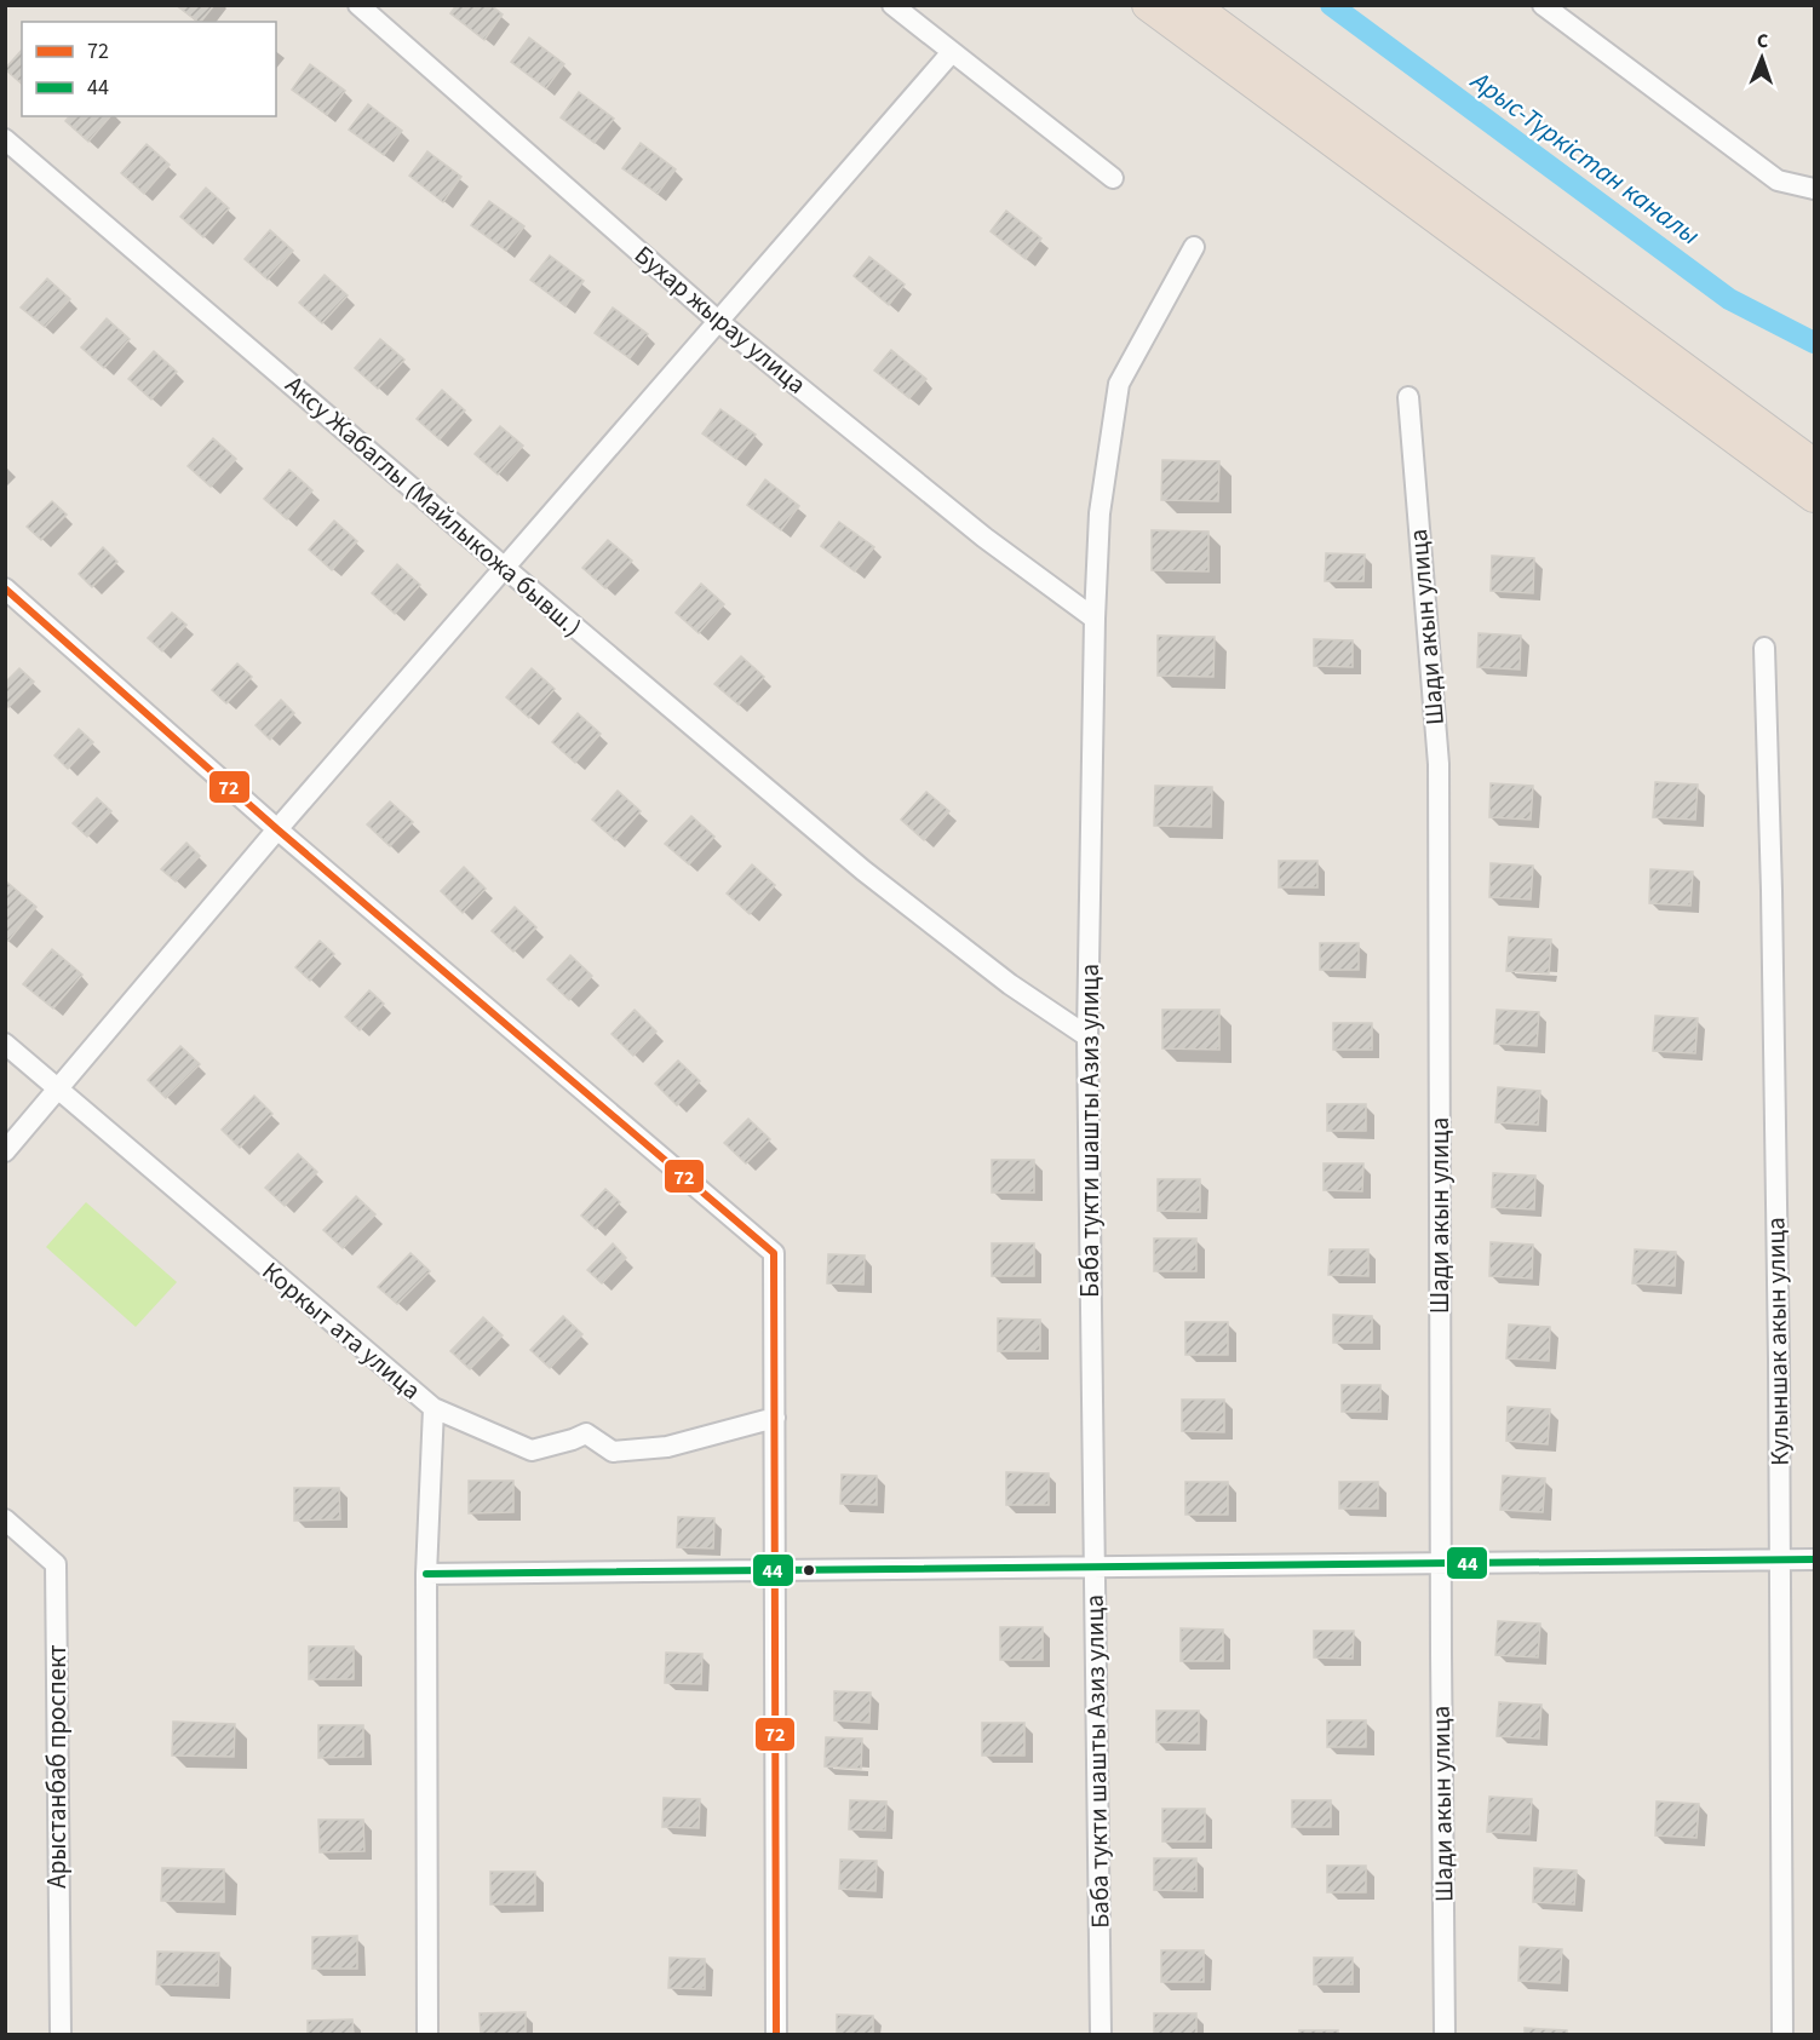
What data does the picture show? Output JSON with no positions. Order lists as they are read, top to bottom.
{
  "streets": {
    "street": [
      "Бухар жырау улица",
      "Аксу Жабаглы (Майлыкожа бывш.)",
      "Шади акын улица",
      "Баба тукти шашты Азиз улица",
      "Коркыт ата улица",
      "Кулыншак акын улица",
      "Арыстанбаб проспект"
    ]
  },
  "crossings": [
    ["Бухар жырау улица", "Баба тукти шашты Азиз улица"],
    ["Аксу Жабаглы (Майлыкожа бывш.)", "Баба тукти шашты Азиз улица"]
  ],
  "water": ["Арыс-Түркістан каналы"],
  "lines": ["transit line 72", "transit line 44"],
  "legend": ["72", "44"],
  "north": "top"
}
